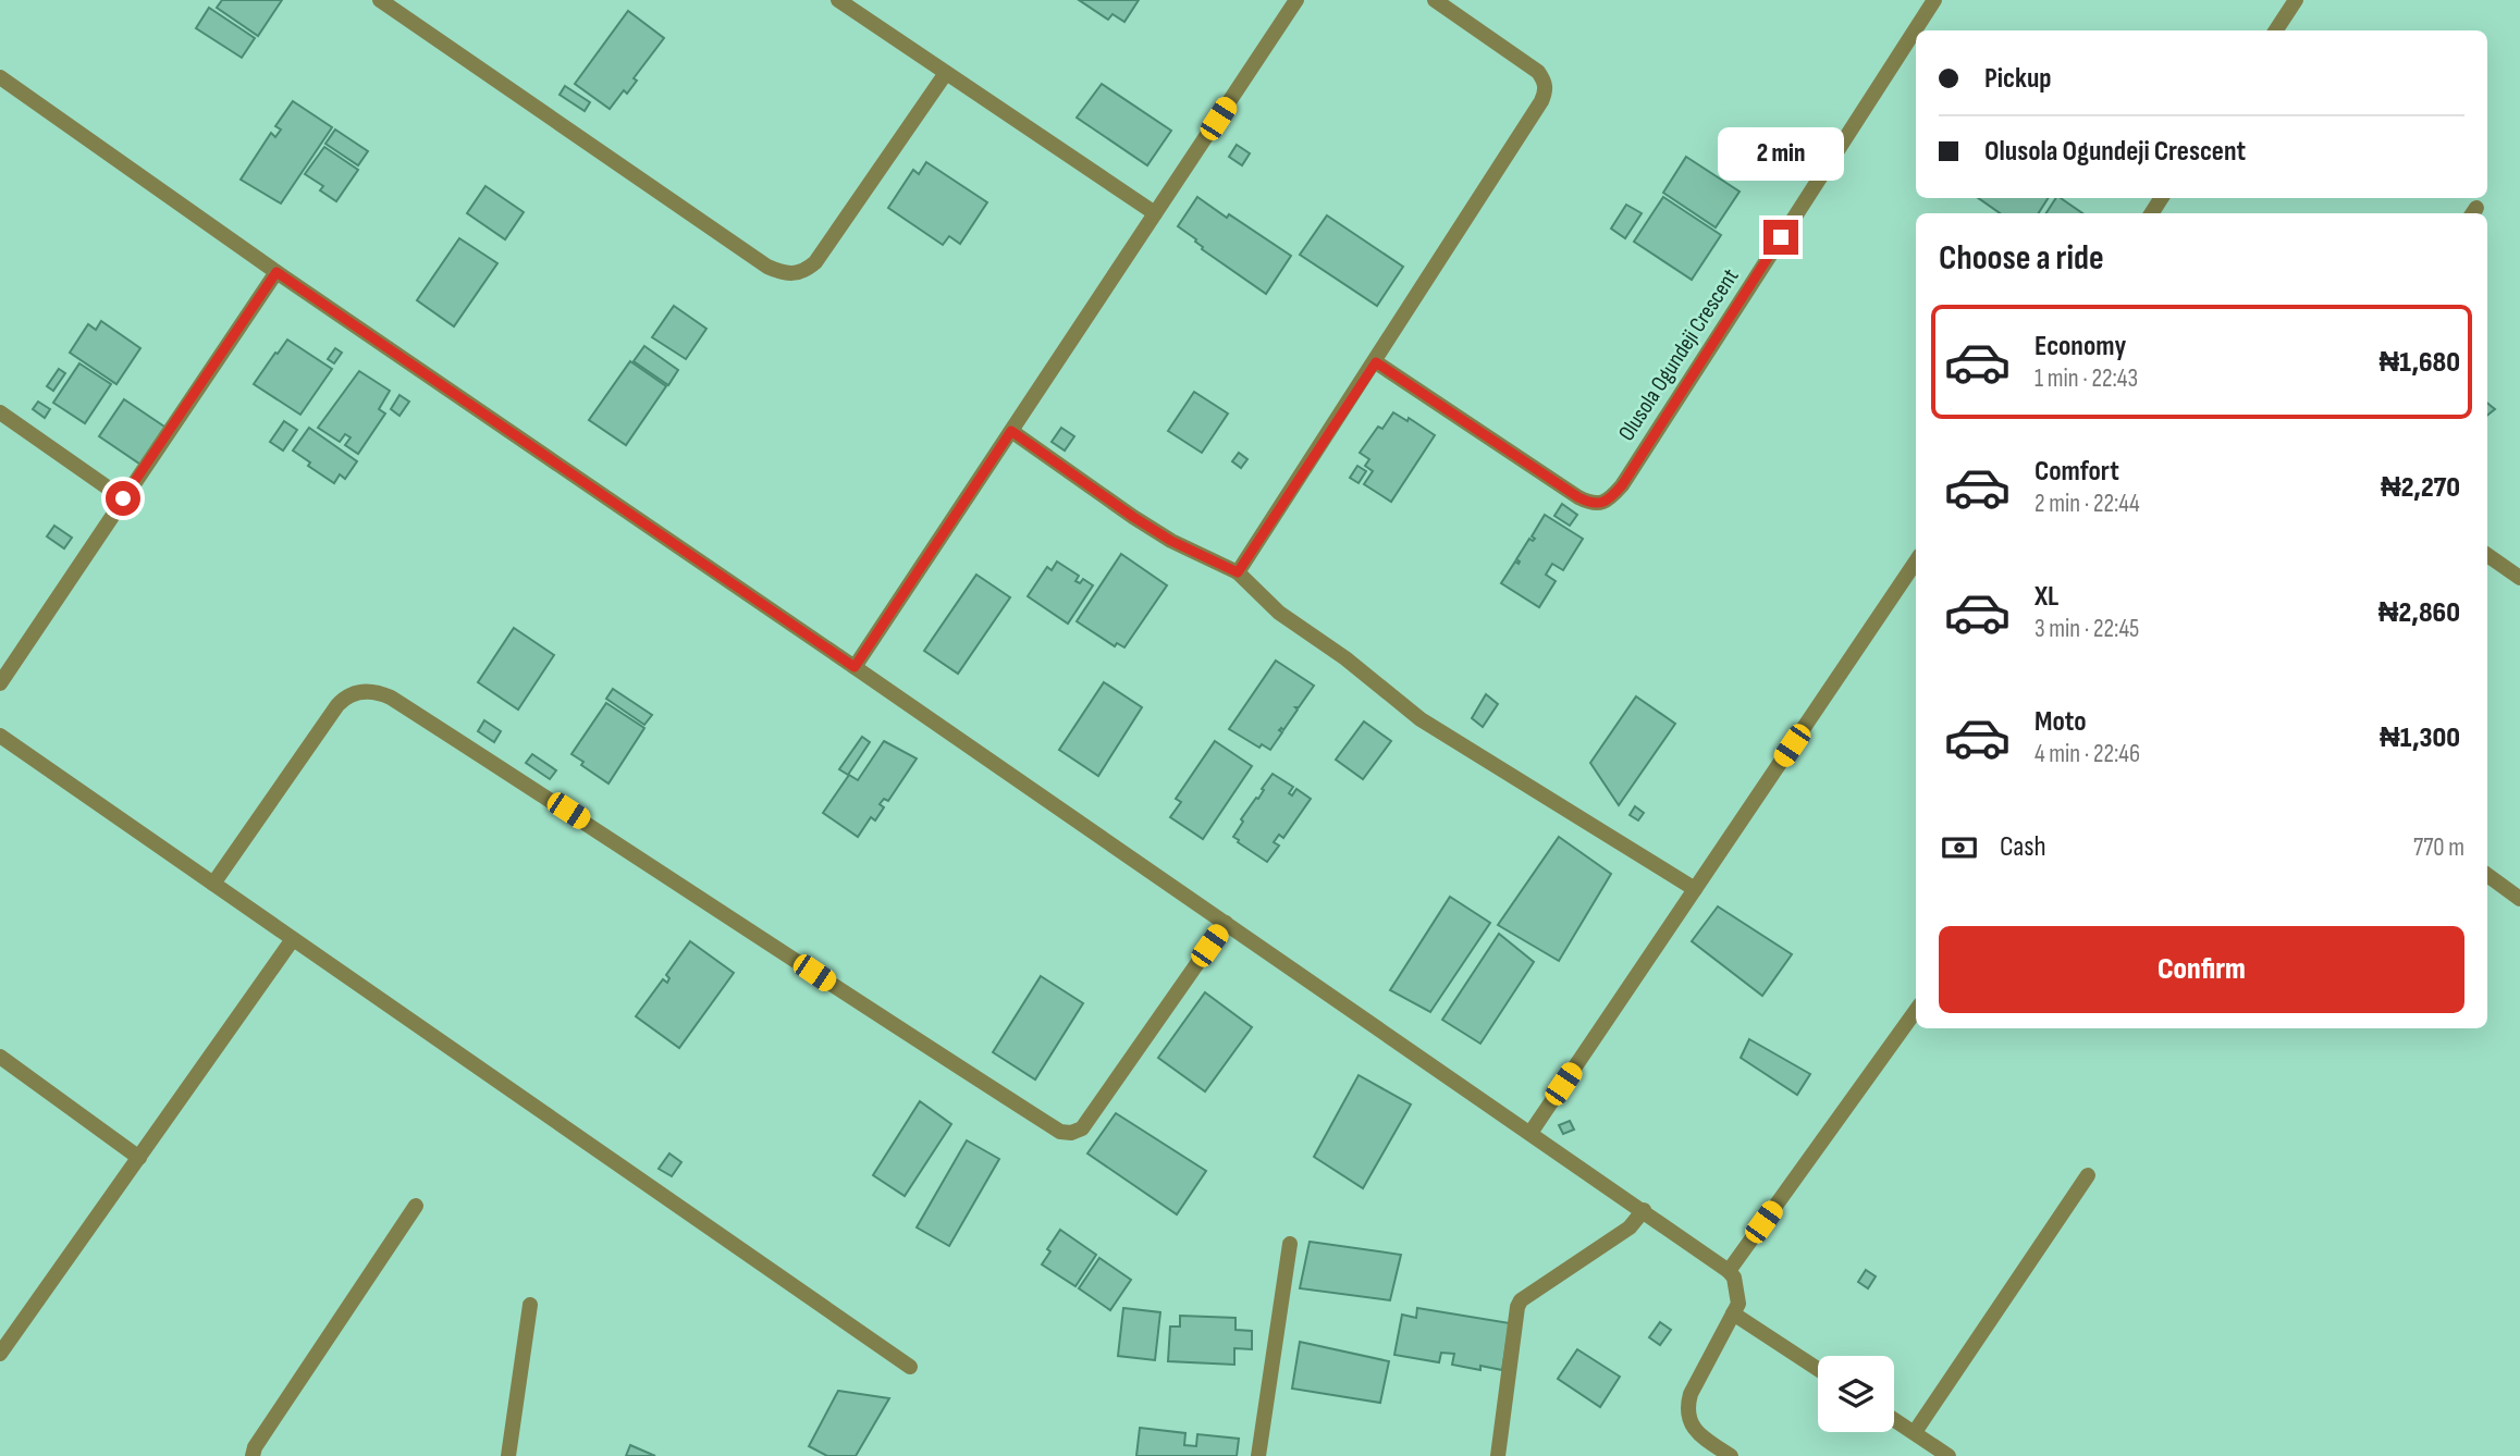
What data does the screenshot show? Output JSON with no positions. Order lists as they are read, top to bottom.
{
  "streets": {
    "street": ["Olusola Ogundeji Crescent"]
  },
  "page": {
    "banner": ["Pickup", "Olusola Ogundeji Crescent"],
    "bubble": "2 min",
    "heading": "Choose a ride",
    "list": [
      {
        "name": "Economy",
        "note": "1 min · 22:43",
        "value": "₦1,680"
      },
      {
        "name": "Comfort",
        "note": "2 min · 22:44",
        "value": "₦2,270"
      },
      {
        "name": "XL",
        "note": "3 min · 22:45",
        "value": "₦2,860"
      },
      {
        "name": "Moto",
        "note": "4 min · 22:46",
        "value": "₦1,300"
      }
    ],
    "pay": ["Cash", "770 m"],
    "buttons": "Confirm"
  }
}
